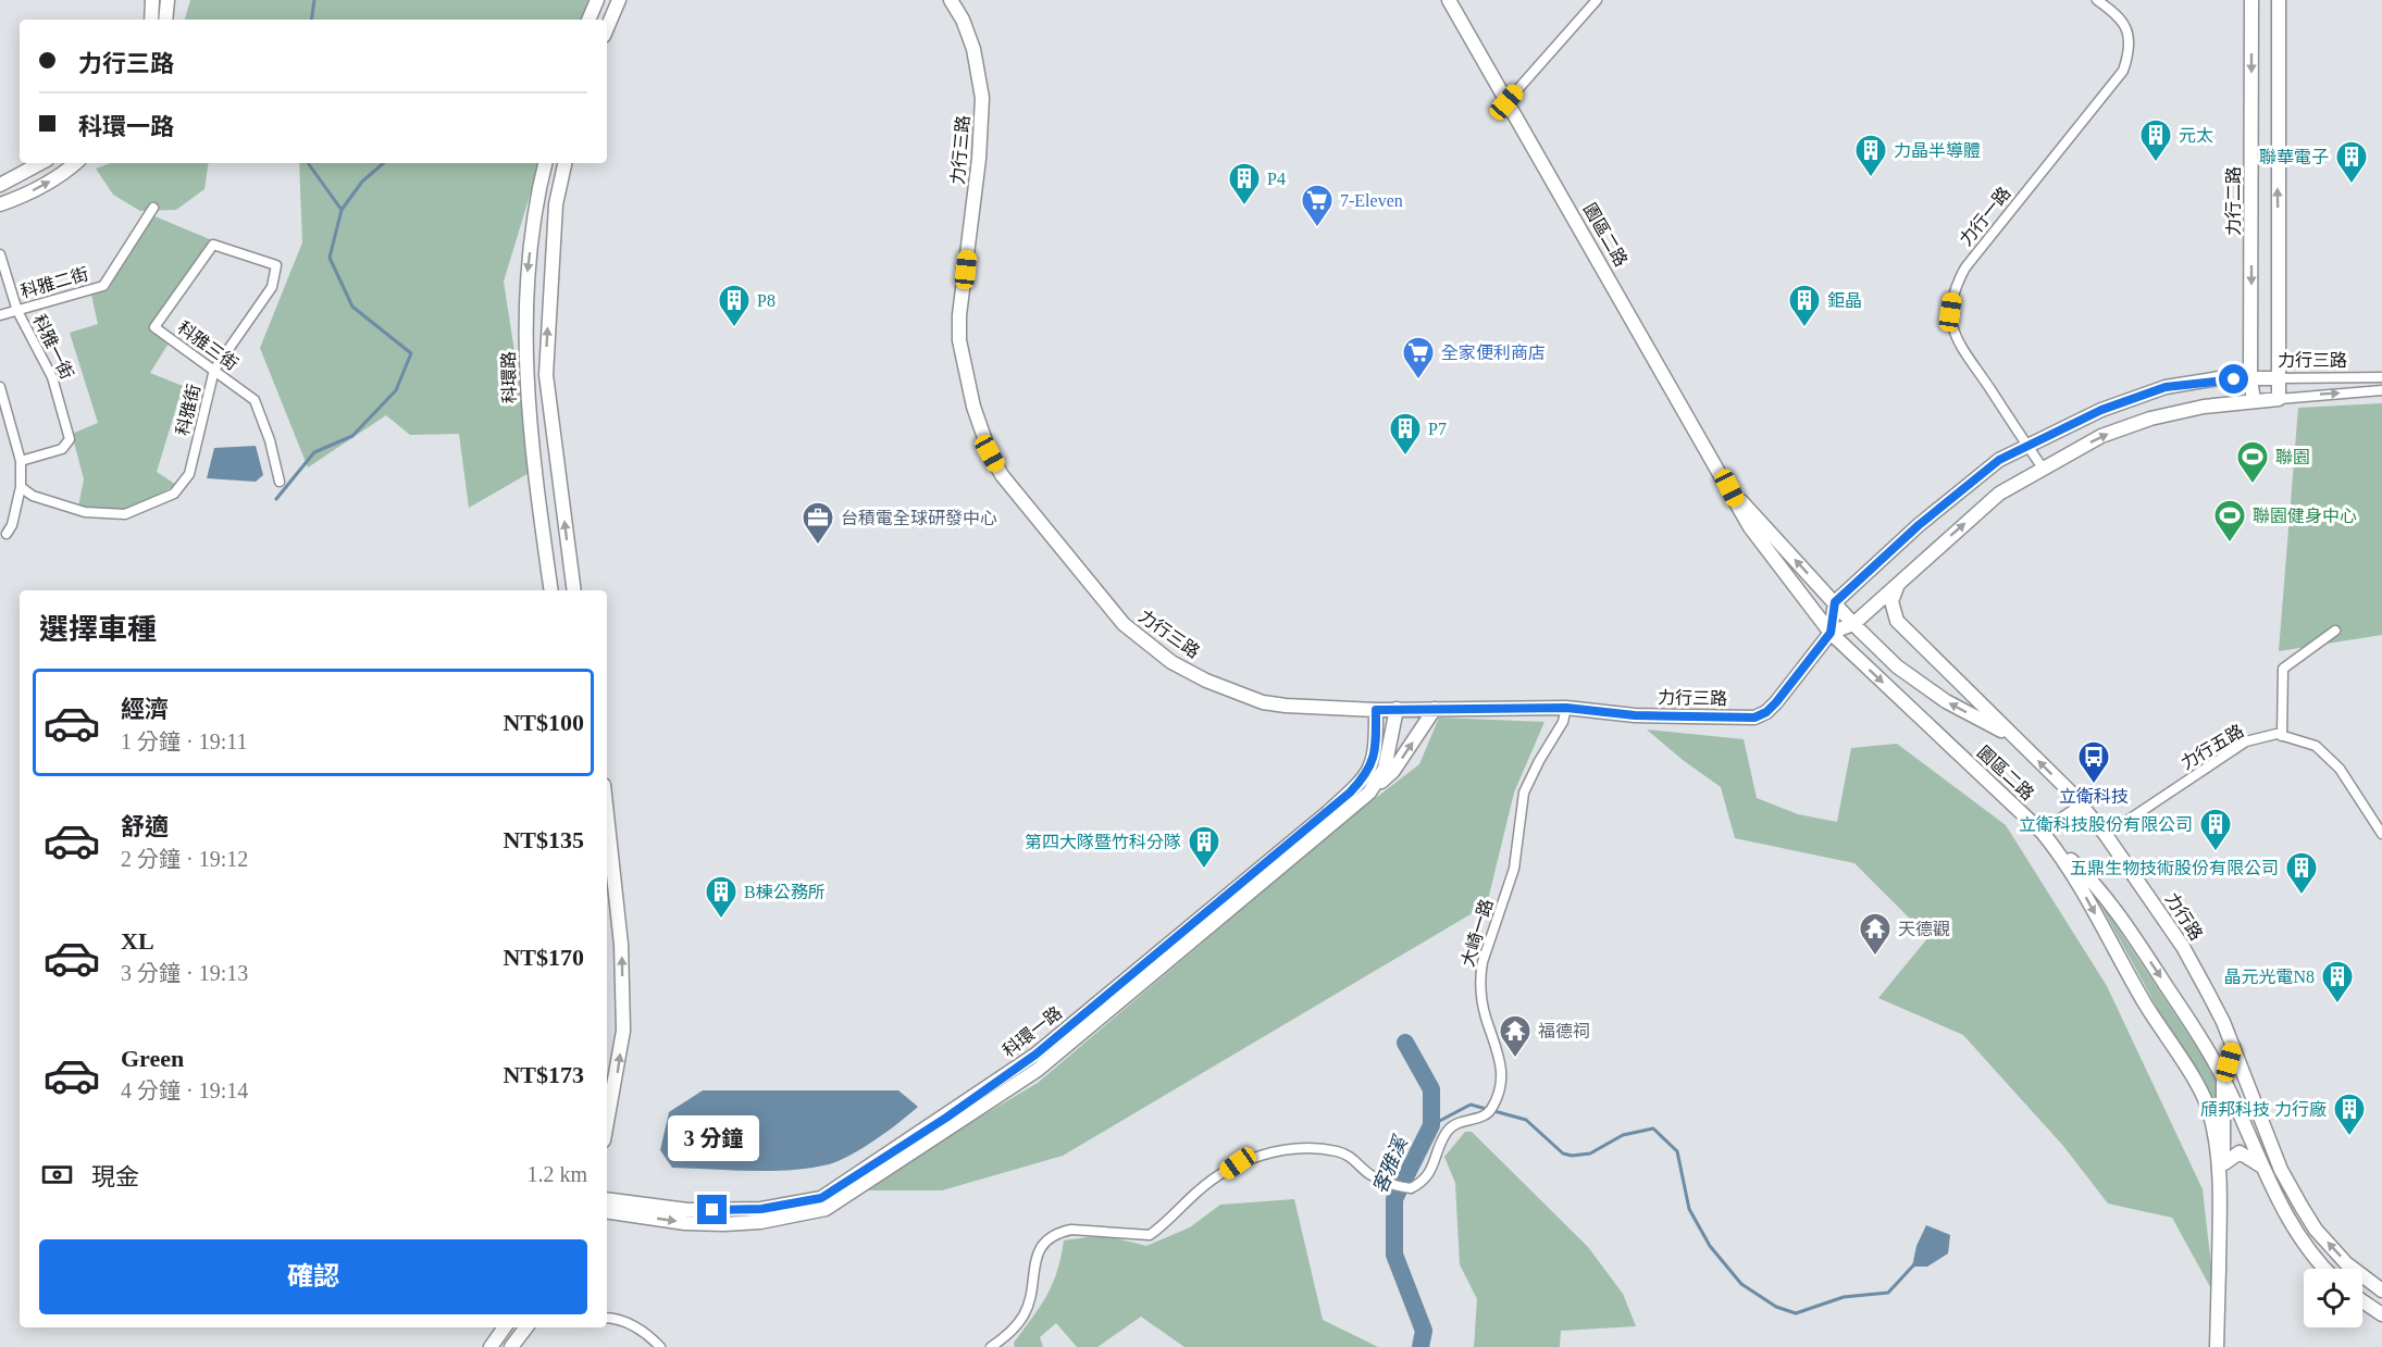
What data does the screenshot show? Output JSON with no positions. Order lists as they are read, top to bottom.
{
  "streets": {
    "street": [
      "力行三路",
      "力行二路",
      "力行一路",
      "園區二路",
      "科雅二街",
      "科雅三街",
      "科雅一街",
      "科環路",
      "科雅街",
      "力行五路",
      "力行路",
      "大崎一路",
      "科環一路"
    ]
  },
  "crossings": [
    ["力行三路", "力行二路"],
    ["力行三路", "力行一路"],
    ["力行三路", "園區二路"],
    ["力行三路", "力行路"],
    ["力行三路", "大崎一路"],
    ["力行三路", "科環一路"],
    ["園區二路", "力行路"],
    ["科雅二街", "科雅一街"],
    ["科雅三街", "科雅街"],
    ["力行五路", "力行路"]
  ],
  "water": ["客雅溪"],
  "places": {
    "building": [
      "元太",
      "力晶半導體",
      "聯華電子",
      "P4",
      "P8",
      "鉅晶",
      "P7",
      "立衛科技股份有限公司",
      "第四大隊暨竹科分隊",
      "五鼎生物技術股份有限公司",
      "B棟公務所",
      "晶元光電N8",
      "頎邦科技 力行廠"
    ],
    "supermarket": ["7-Eleven", "全家便利商店"],
    "sports": ["聯園", "聯園健身中心"],
    "office": ["台積電全球研發中心"],
    "bus stop": ["立衛科技"],
    "temple": ["天德觀", "福德祠"]
  },
  "page": {
    "banner": ["力行三路", "科環一路"],
    "heading": "選擇車種",
    "list": [
      {
        "name": "經濟",
        "note": "1 分鐘 · 19:11",
        "value": "NT$100"
      },
      {
        "name": "舒適",
        "note": "2 分鐘 · 19:12",
        "value": "NT$135"
      },
      {
        "name": "XL",
        "note": "3 分鐘 · 19:13",
        "value": "NT$170"
      },
      {
        "name": "Green",
        "note": "4 分鐘 · 19:14",
        "value": "NT$173"
      }
    ],
    "bubble": "3 分鐘",
    "pay": ["現金", "1.2 km"],
    "buttons": "確認"
  }
}
